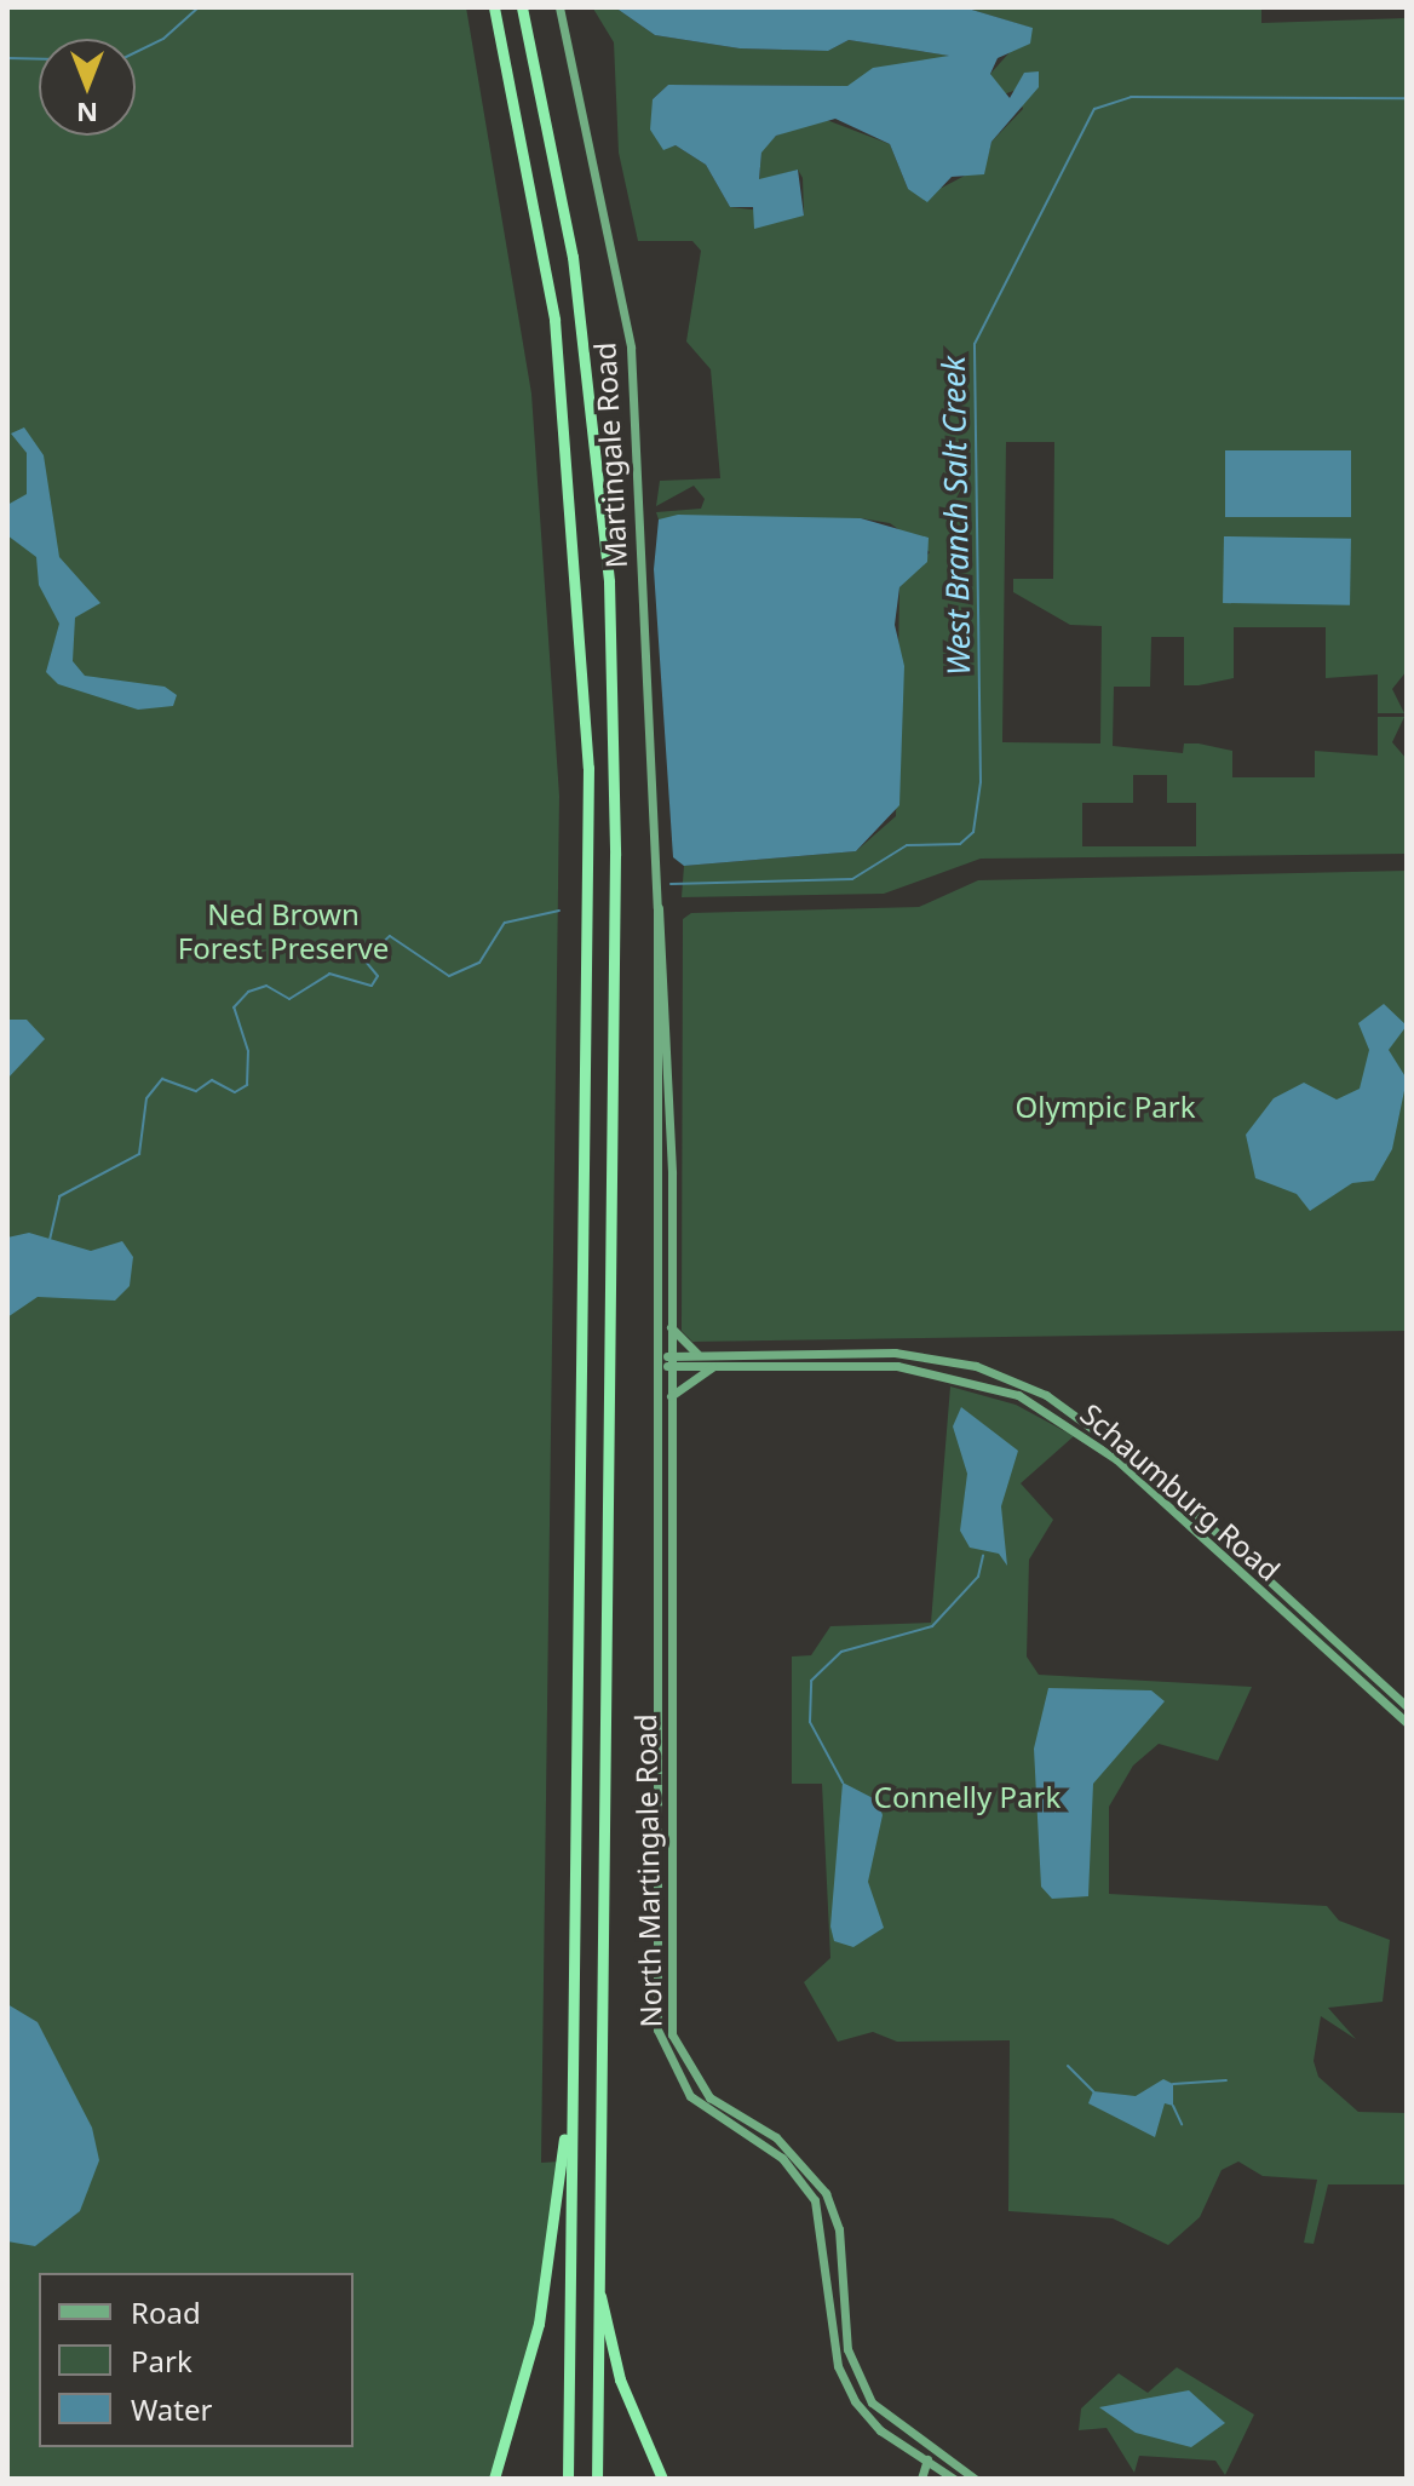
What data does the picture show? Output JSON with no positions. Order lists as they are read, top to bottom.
{
  "streets": {
    "street": ["Martingale Road", "Schaumburg Road", "North Martingale Road"]
  },
  "crossings": [
    ["Martingale Road", "Schaumburg Road"],
    ["Martingale Road", "North Martingale Road"],
    ["Schaumburg Road", "North Martingale Road"]
  ],
  "water": ["West Branch Salt Creek"],
  "parks": ["Ned Brown Forest Preserve", "Olympic Park", "Connelly Park"],
  "legend": ["Road", "Park", "Water"],
  "north": "bottom"
}
